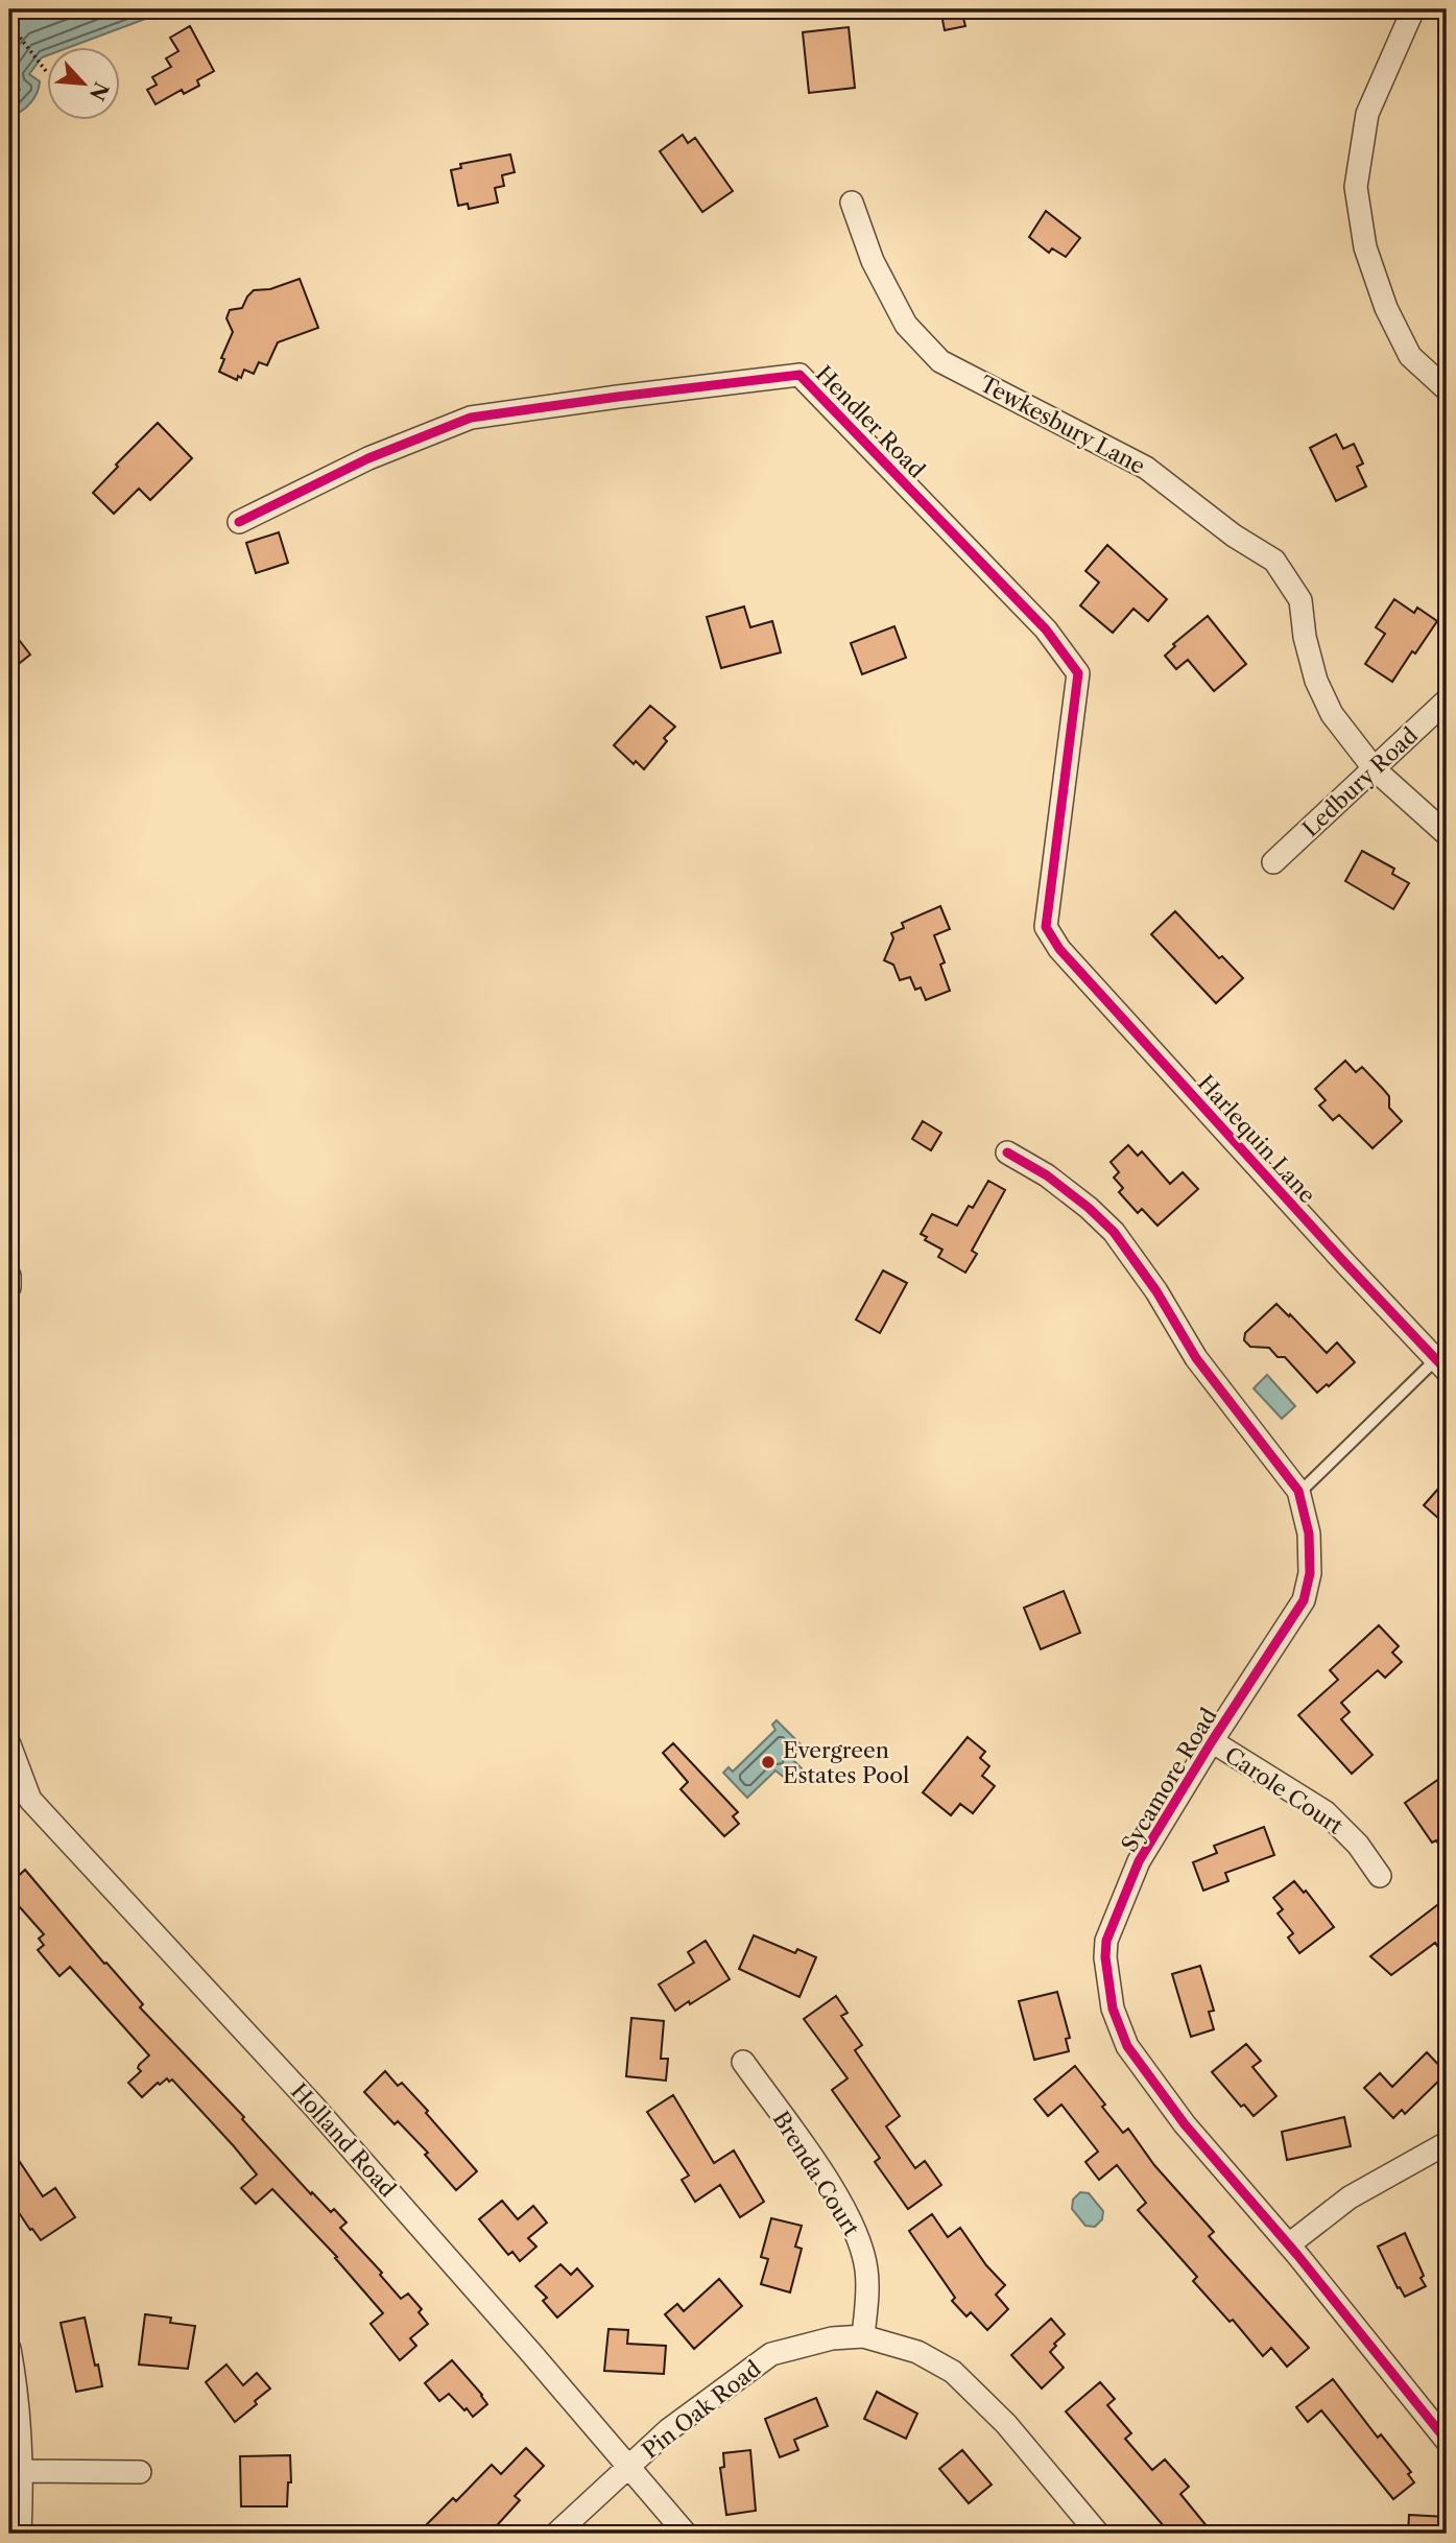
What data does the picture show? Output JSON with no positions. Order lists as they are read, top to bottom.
{
  "streets": {
    "street": [
      "Hendler Road",
      "Tewkesbury Lane",
      "Ledbury Road",
      "Harlequin Lane",
      "Sycamore Road",
      "Carole Court",
      "Holland Road",
      "Brenda Court",
      "Pin Oak Road"
    ]
  },
  "crossings": [
    ["Hendler Road", "Harlequin Lane"],
    ["Tewkesbury Lane", "Ledbury Road"],
    ["Sycamore Road", "Carole Court"],
    ["Holland Road", "Pin Oak Road"],
    ["Brenda Court", "Pin Oak Road"]
  ],
  "places": ["Evergreen Estates Pool"],
  "north": "bottom right"
}
